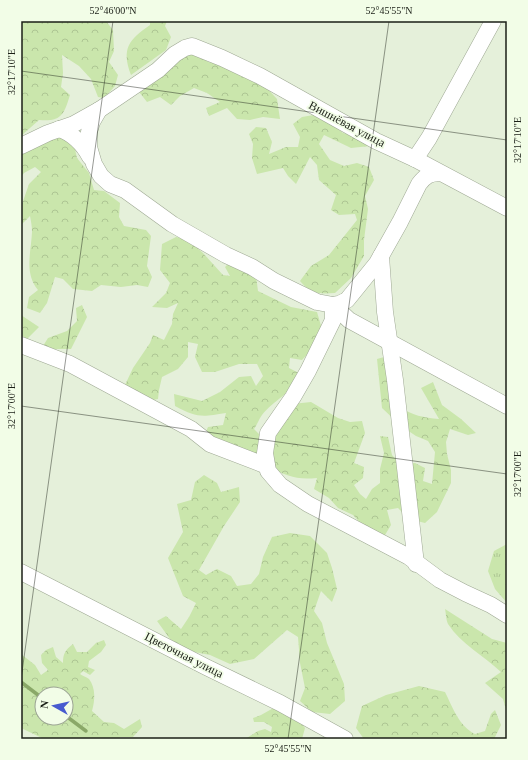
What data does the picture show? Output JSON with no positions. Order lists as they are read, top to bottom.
{
  "streets": {
    "street": ["Вишнёвая улица", "Цветочная улица"]
  },
  "north": "left",
  "coordinates": [
    "52°46'00\"N",
    "52°45'55\"N",
    "32°17'10\"E",
    "32°17'00\"E"
  ]
}
